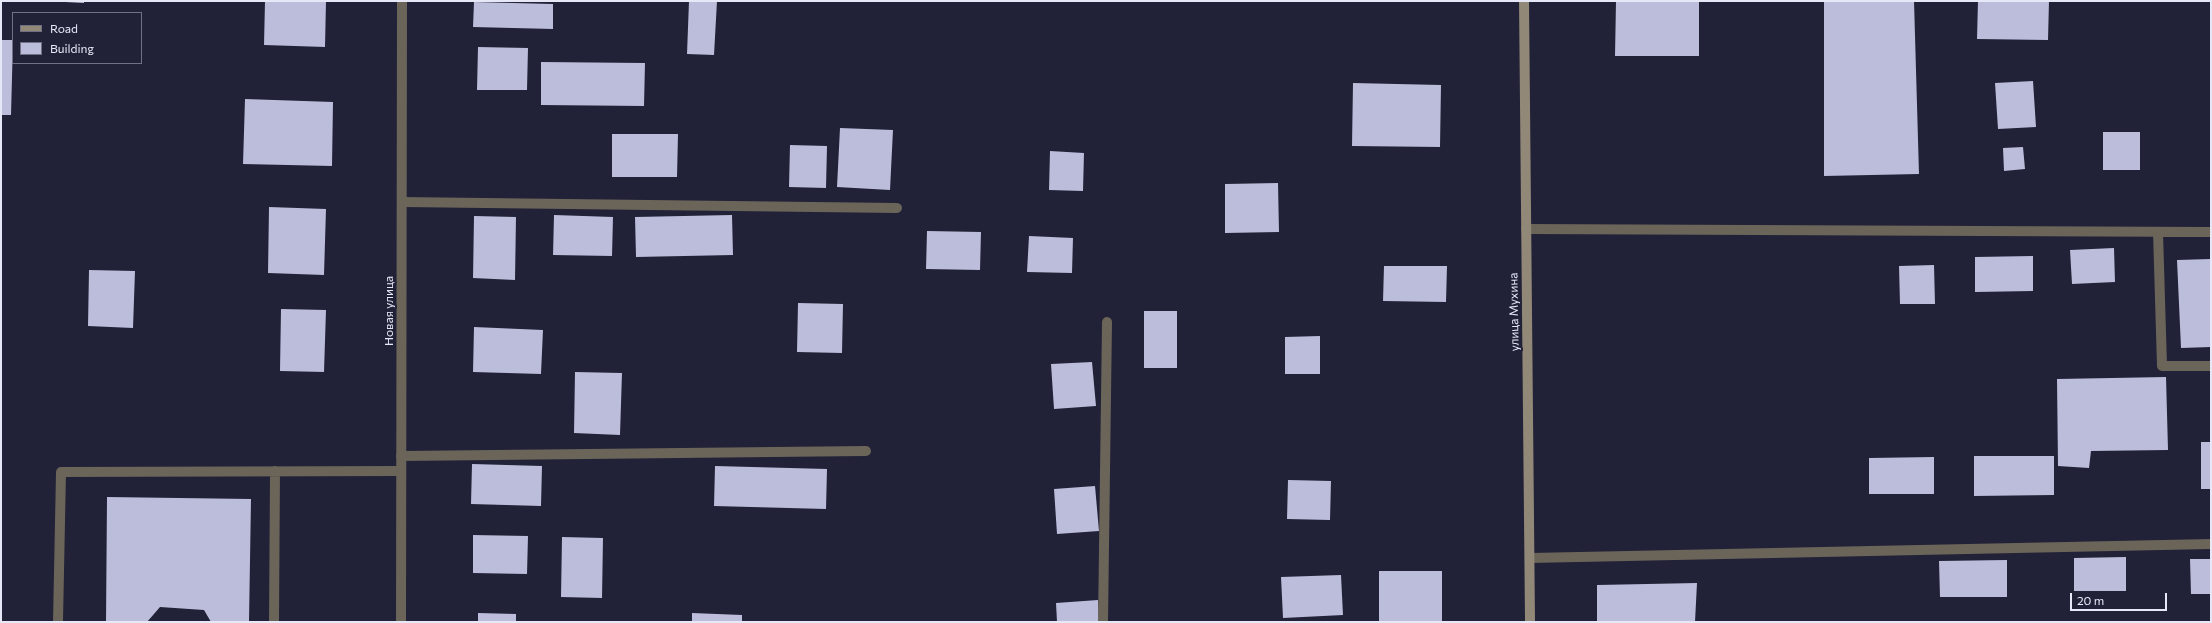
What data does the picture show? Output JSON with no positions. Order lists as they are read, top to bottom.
{
  "streets": {
    "main road": ["улица Мухина"],
    "street": ["Новая улица"]
  },
  "legend": ["Road", "Building"],
  "scale_bar": "20 m"
}
